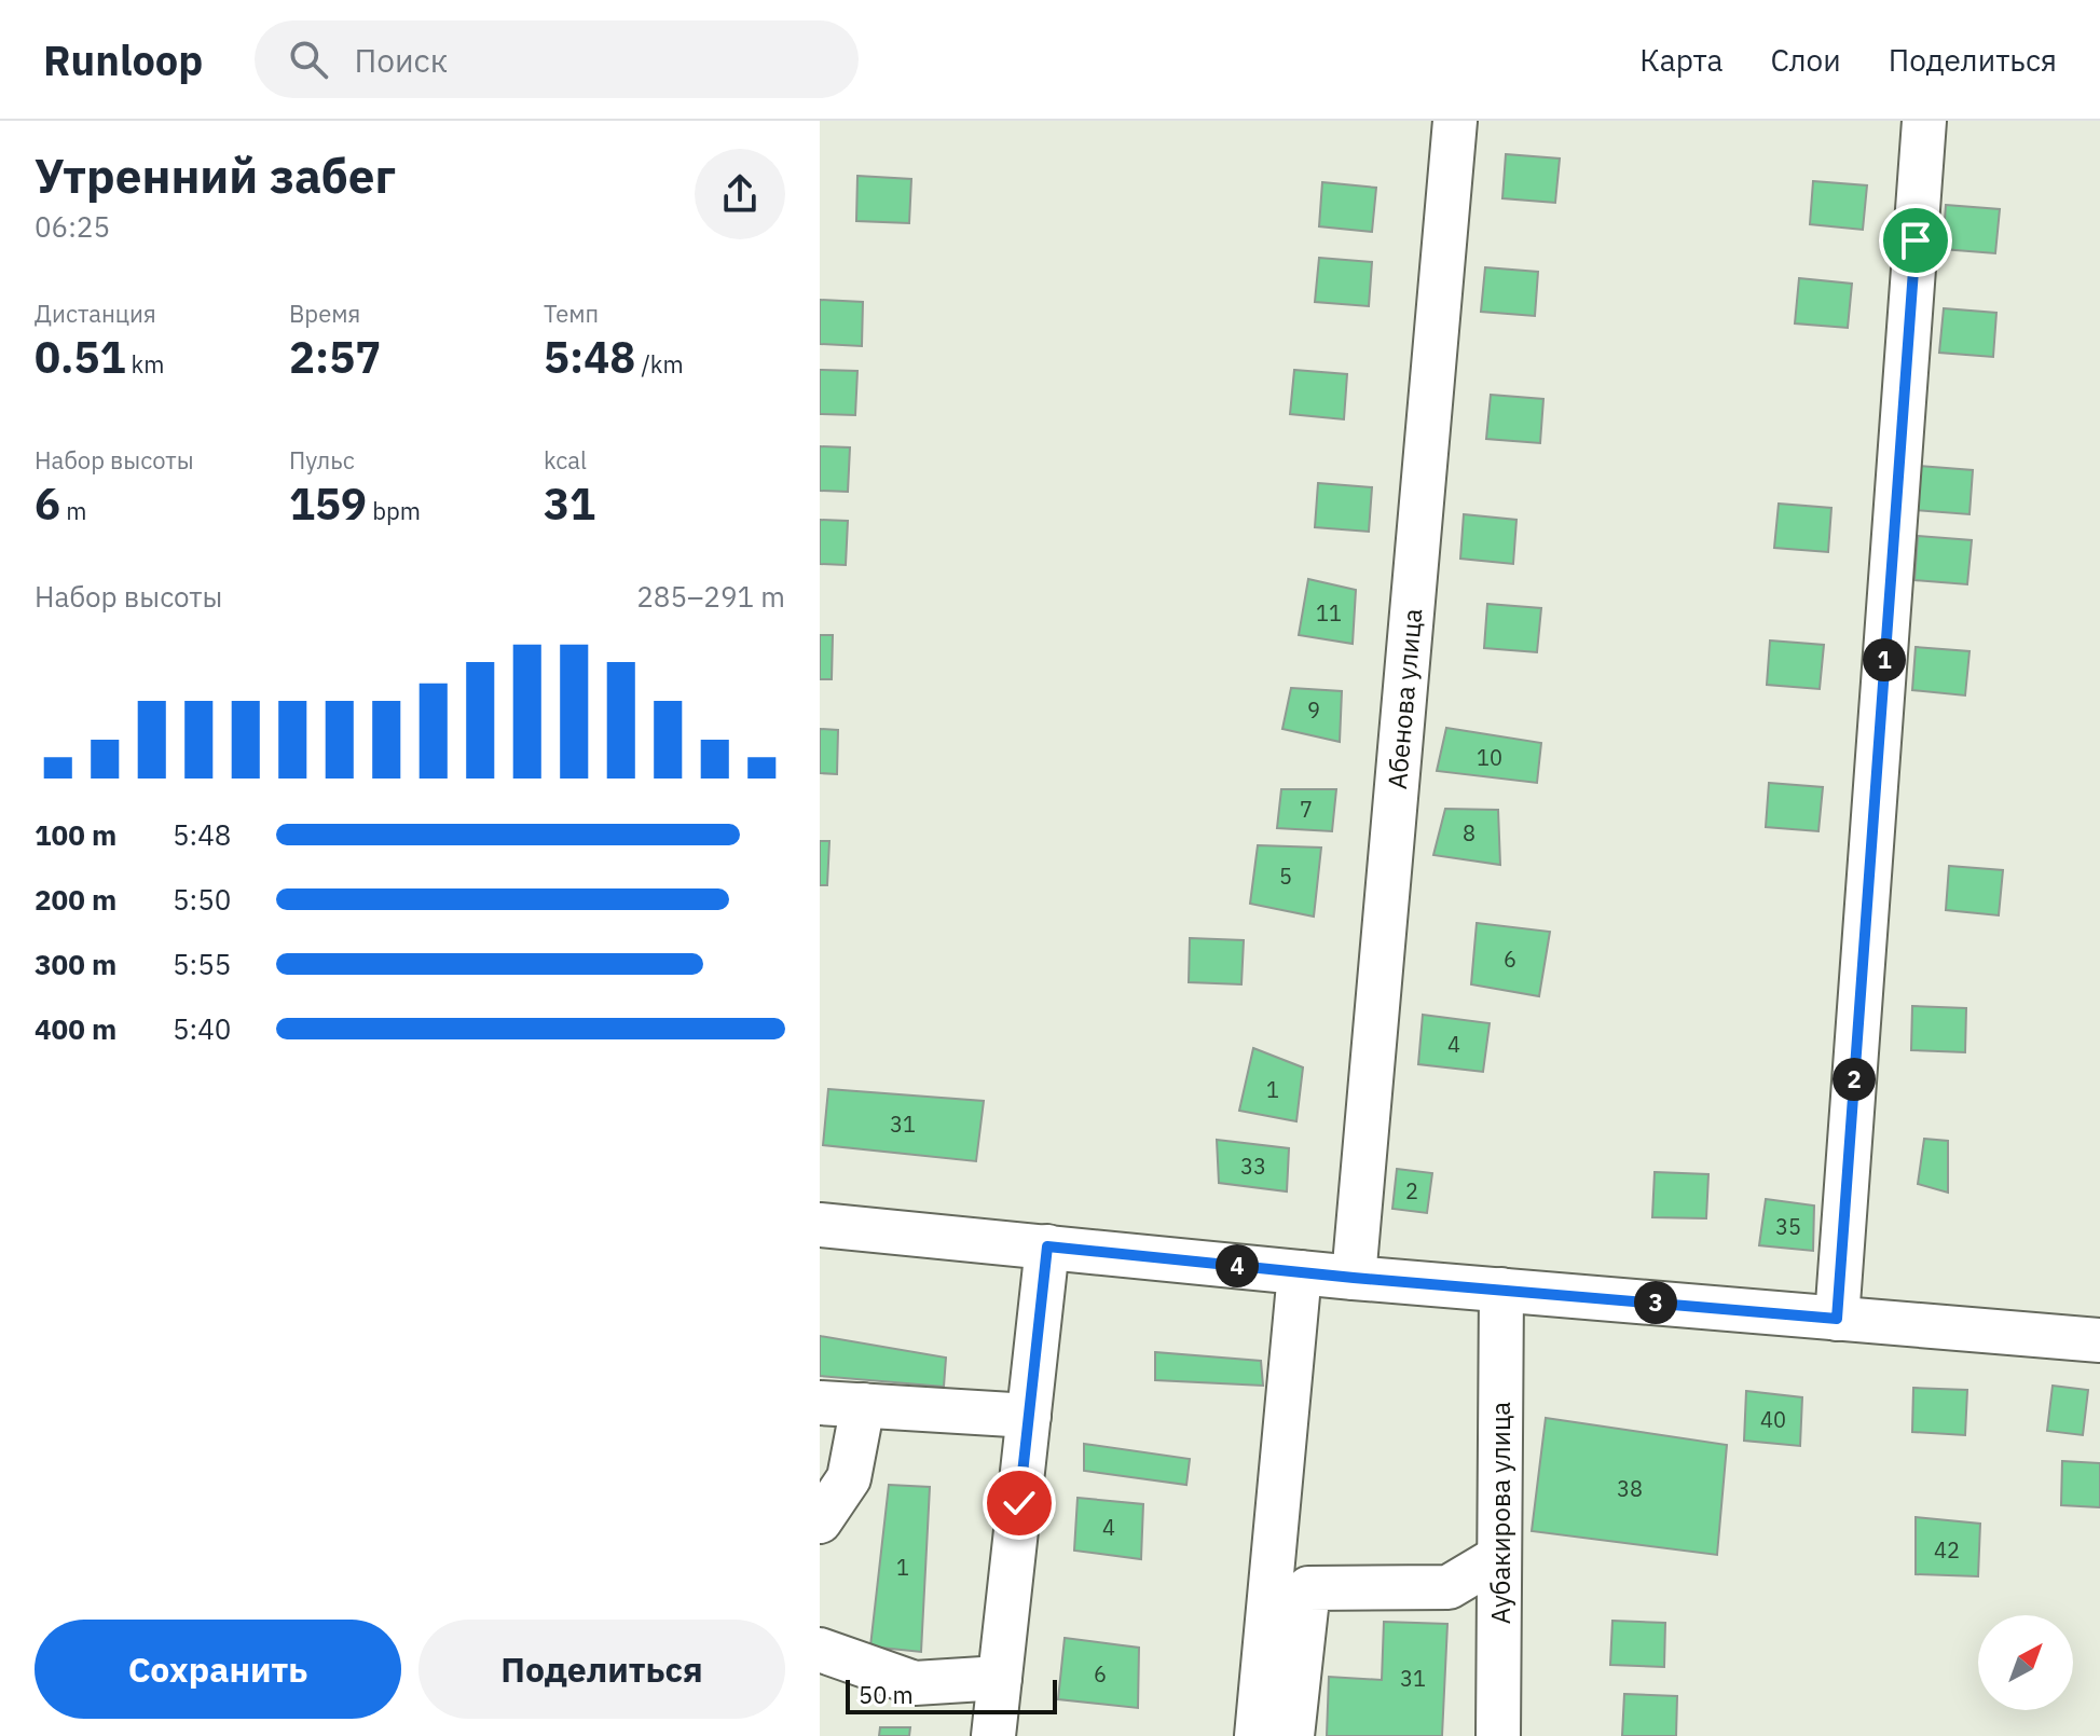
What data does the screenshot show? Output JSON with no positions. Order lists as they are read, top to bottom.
{
  "streets": {
    "street": ["Абенова улица", "Аубакирова улица"]
  },
  "house_numbers": [
    "11",
    "9",
    "10",
    "7",
    "8",
    "5",
    "6",
    "4",
    "1",
    "31",
    "33",
    "2",
    "35",
    "40",
    "38",
    "4",
    "42",
    "1",
    "6",
    "31"
  ],
  "scale_bar": "50 m",
  "north": "top right",
  "page": {
    "header": "Runloop",
    "search": "Поиск",
    "nav": ["Карта", "Слои", "Поделиться"],
    "heading": ["Утренний забег", "06:25"],
    "stats": [
      ["Дистанция", "0.51 km"],
      ["Время", "2:57"],
      ["Темп", "5:48 /km"],
      ["Набор высоты", "6 m"],
      ["Пульс", "159 bpm"],
      ["kcal", "31"]
    ],
    "chart": ["Набор высоты", "285–291 m"],
    "pins": [
      "1",
      "2",
      "4",
      "3"
    ],
    "list": [
      {
        "name": "100 m",
        "note": "5:48"
      },
      {
        "name": "200 m",
        "note": "5:50"
      },
      {
        "name": "300 m",
        "note": "5:55"
      },
      {
        "name": "400 m",
        "note": "5:40"
      }
    ],
    "buttons": ["Сохранить", "Поделиться"],
    "scale": "50 m"
  }
}
